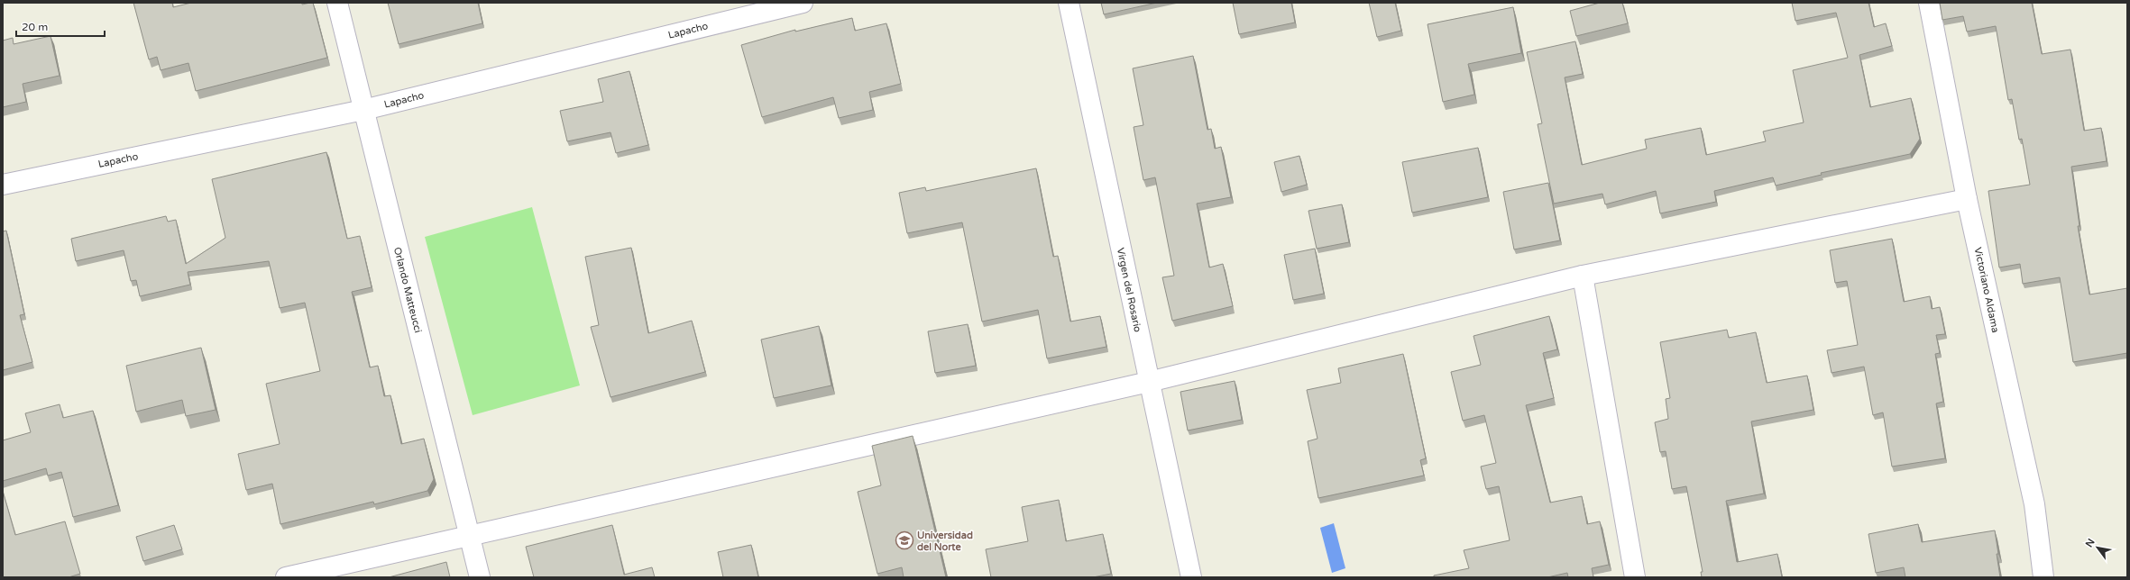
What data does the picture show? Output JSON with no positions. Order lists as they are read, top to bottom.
{
  "streets": {
    "street": [
      "Lapacho",
      "Orlando Matteucci",
      "Virgen del Rosario",
      "Victoriano Aldama"
    ]
  },
  "crossings": [
    ["Lapacho", "Orlando Matteucci"]
  ],
  "places": {
    "school or university": ["Universidad del Norte"]
  },
  "scale_bar": "20 m",
  "north": "top left"
}
